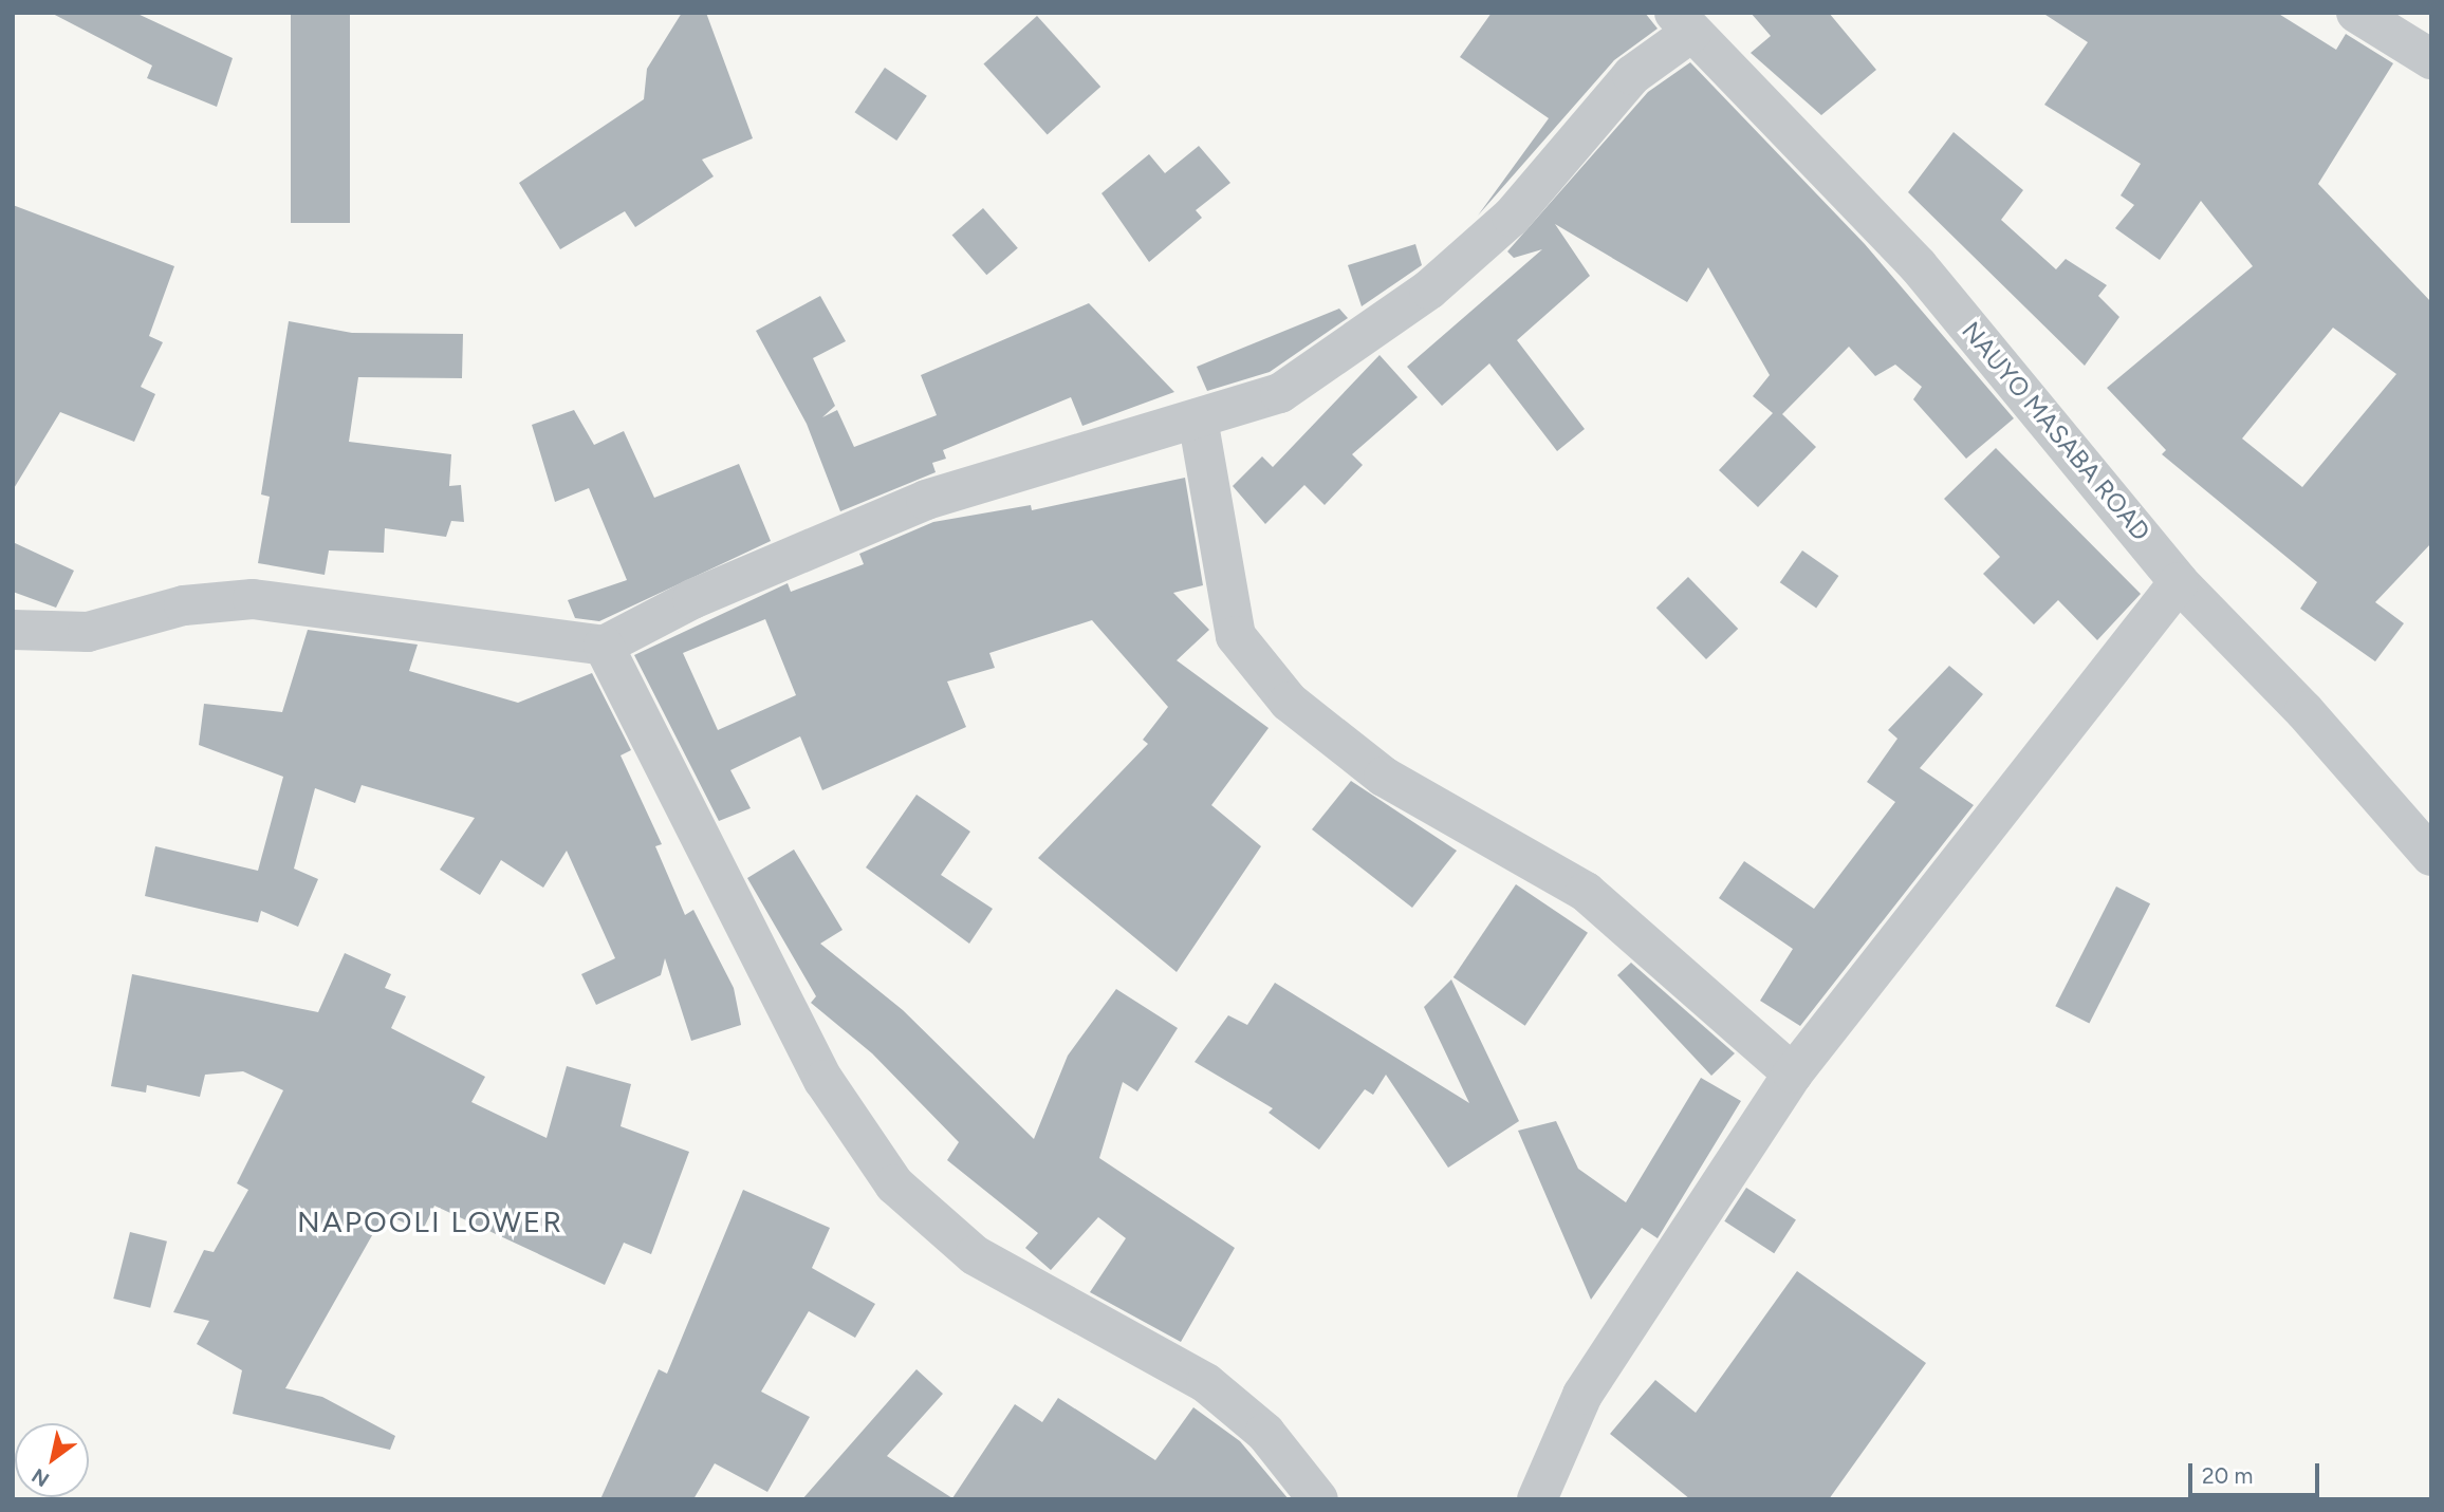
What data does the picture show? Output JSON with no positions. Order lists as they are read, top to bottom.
{
  "streets": {
    "street": ["NAUYO MASABA ROAD"]
  },
  "districts": ["NAPOOLI LOWER"],
  "scale_bar": "20 m",
  "north": "bottom left"
}
